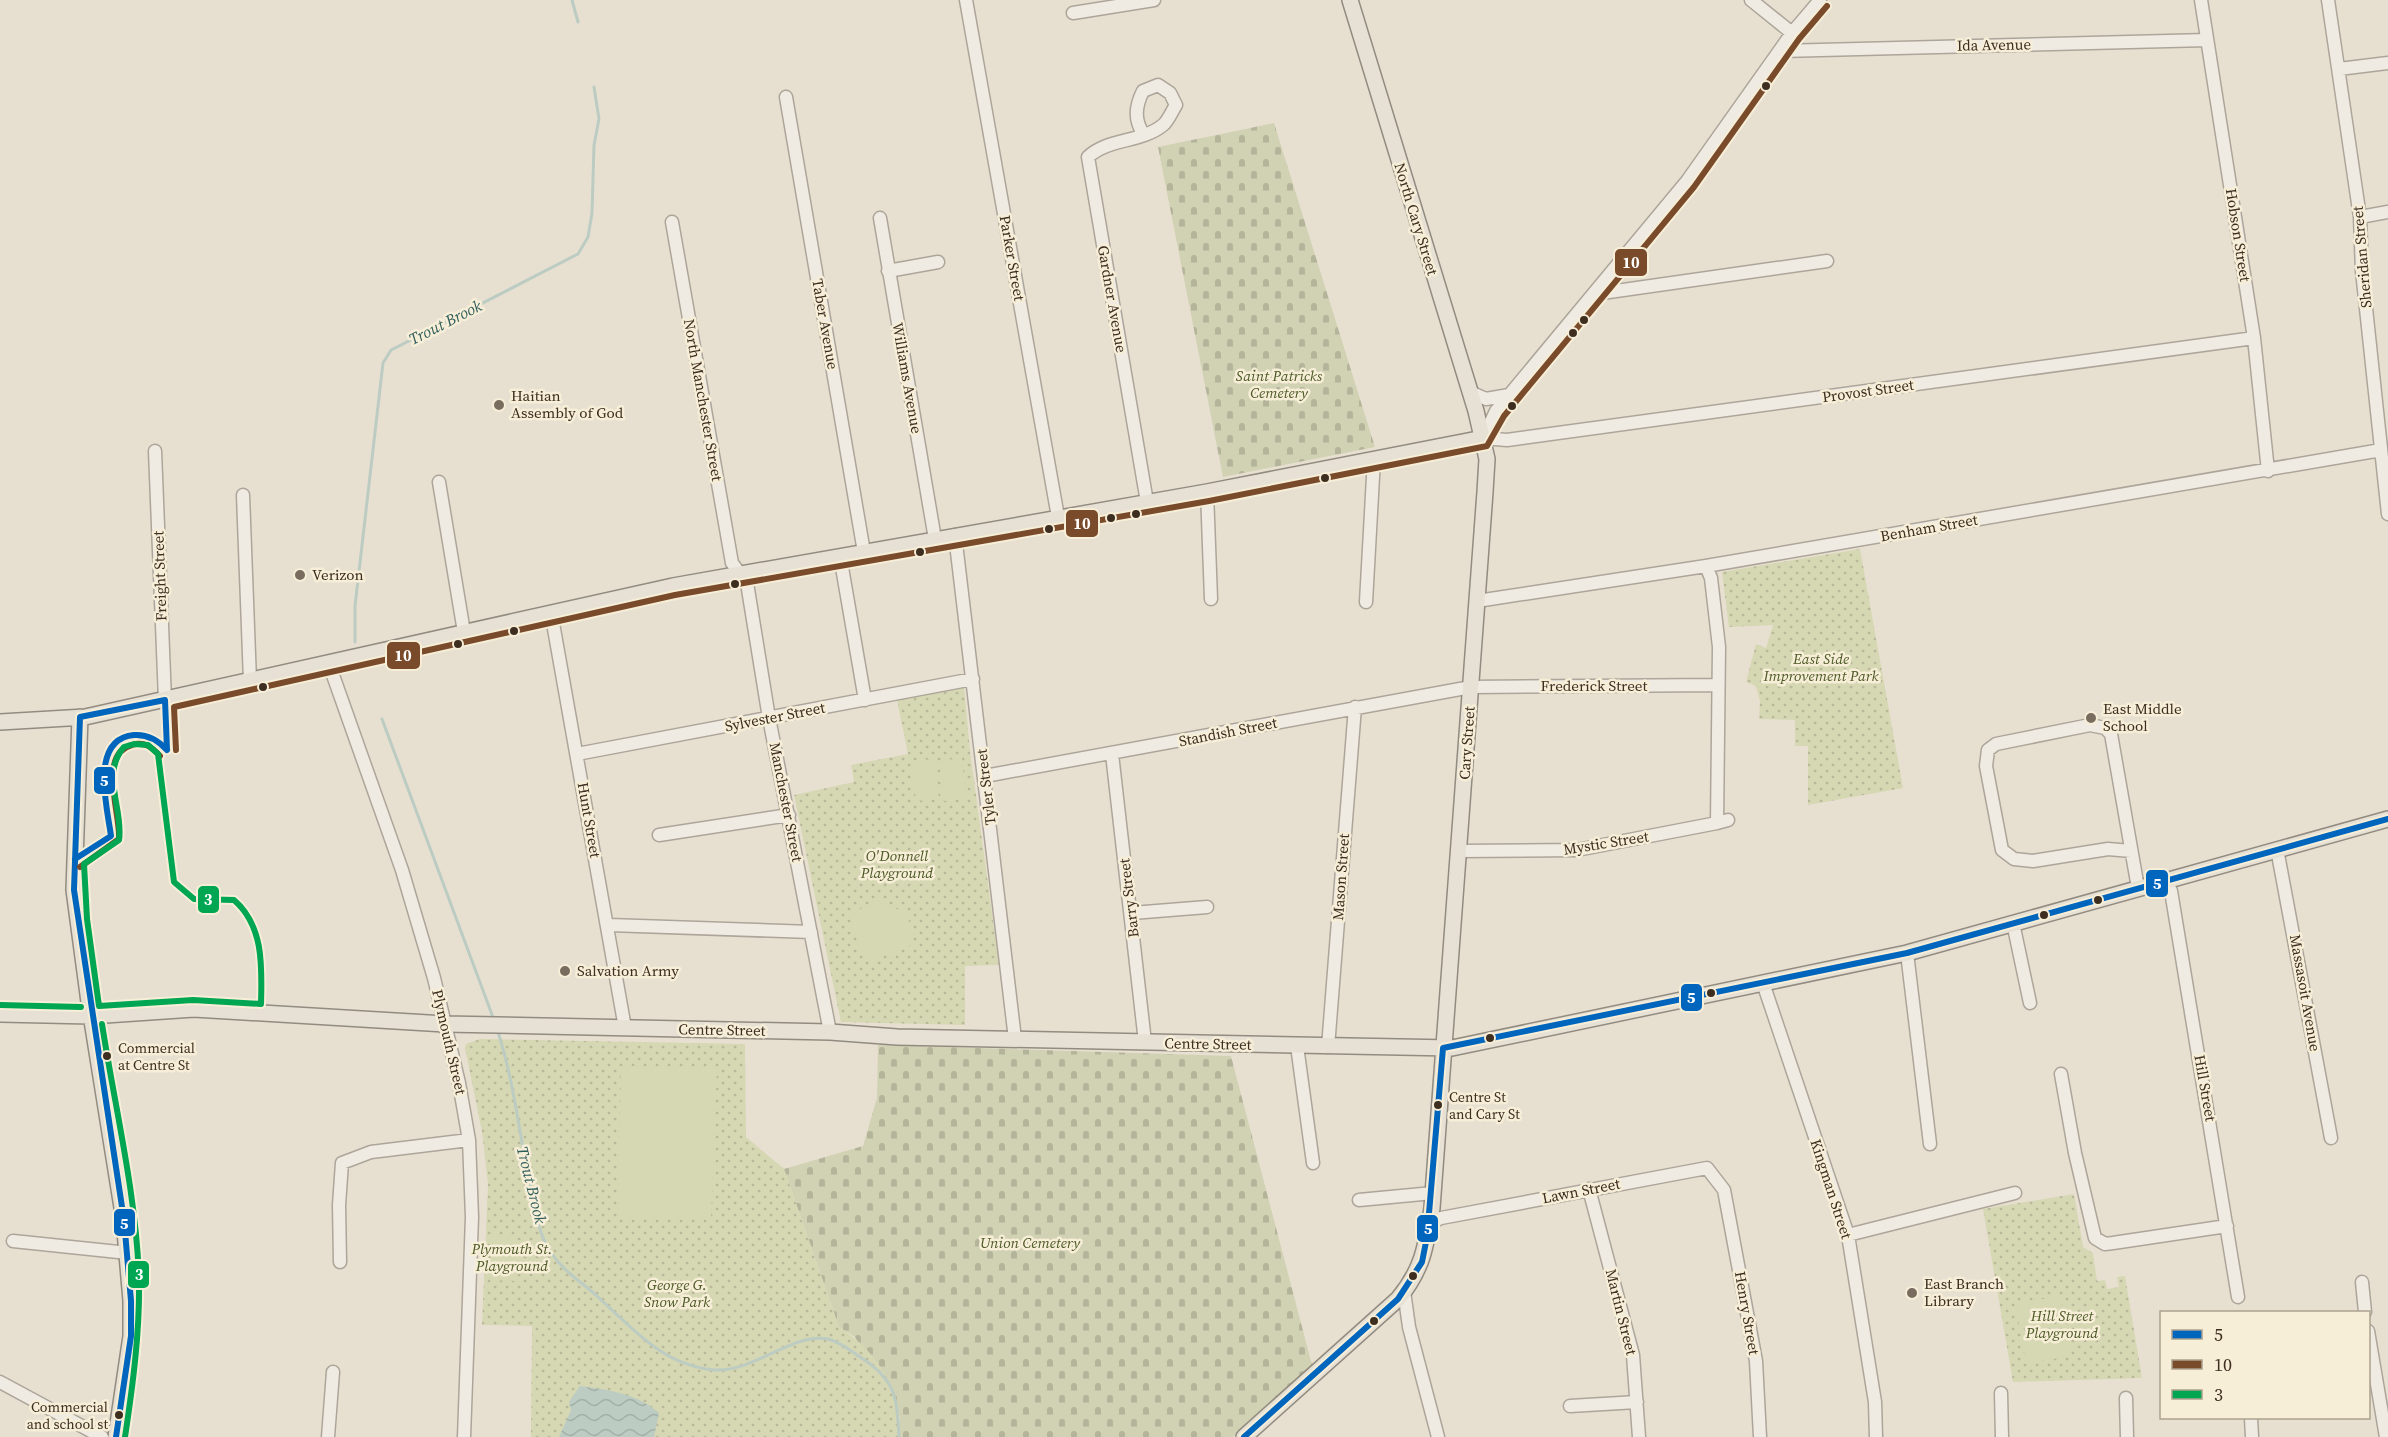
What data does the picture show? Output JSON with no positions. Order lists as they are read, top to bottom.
{
  "streets": {
    "main road": ["North Cary Street", "Cary Street", "Centre Street"],
    "street": [
      "Ida Avenue",
      "Hobson Street",
      "Sheridan Street",
      "Parker Street",
      "Gardner Avenue",
      "Taber Avenue",
      "Williams Avenue",
      "Provost Street",
      "North Manchester Street",
      "Benham Street",
      "Freight Street",
      "Frederick Street",
      "Sylvester Street",
      "Standish Street",
      "Tyler Street",
      "Manchester Street",
      "Hunt Street",
      "Mystic Street",
      "Mason Street",
      "Barry Street",
      "Massasoit Avenue",
      "Plymouth Street",
      "Hill Street",
      "Kingman Street",
      "Lawn Street",
      "Martin Street",
      "Henry Street"
    ]
  },
  "crossings": [
    ["Ida Avenue", "Hobson Street"],
    ["North Cary Street", "Provost Street"],
    ["North Cary Street", "Cary Street"],
    ["Hobson Street", "Provost Street"],
    ["Hobson Street", "Benham Street"],
    ["Sheridan Street", "Benham Street"],
    ["Provost Street", "Cary Street"],
    ["North Manchester Street", "Manchester Street"],
    ["Benham Street", "Cary Street"],
    ["Frederick Street", "Standish Street"],
    ["Frederick Street", "Cary Street"],
    ["Frederick Street", "Mystic Street"],
    ["Sylvester Street", "Tyler Street"],
    ["Sylvester Street", "Manchester Street"],
    ["Sylvester Street", "Hunt Street"],
    ["Standish Street", "Cary Street"],
    ["Standish Street", "Tyler Street"],
    ["Standish Street", "Mason Street"],
    ["Standish Street", "Barry Street"],
    ["Cary Street", "Mystic Street"],
    ["Cary Street", "Centre Street"],
    ["Cary Street", "Lawn Street"],
    ["Tyler Street", "Centre Street"],
    ["Manchester Street", "Centre Street"],
    ["Hunt Street", "Centre Street"],
    ["Mason Street", "Centre Street"],
    ["Barry Street", "Centre Street"],
    ["Massasoit Avenue", "Centre Street"],
    ["Centre Street", "Plymouth Street"],
    ["Centre Street", "Hill Street"],
    ["Centre Street", "Kingman Street"],
    ["Lawn Street", "Martin Street"],
    ["Lawn Street", "Henry Street"]
  ],
  "water": ["Trout Brook"],
  "parks": [
    "Saint Patricks Cemetery",
    "East Side Improvement Park",
    "O'Donnell Playground",
    "Union Cemetery",
    "Plymouth St. Playground",
    "George G. Snow Park",
    "Hill Street Playground"
  ],
  "places": [
    "Haitian Assembly of God",
    "Verizon",
    "East Middle School",
    "Salvation Army",
    "Commercial at Centre St",
    "Centre St and Cary St",
    "East Branch Library",
    "Commercial and school st"
  ],
  "lines": ["transit line 10", "transit line 5", "transit line 3"],
  "legend": ["5", "10", "3"]
}
